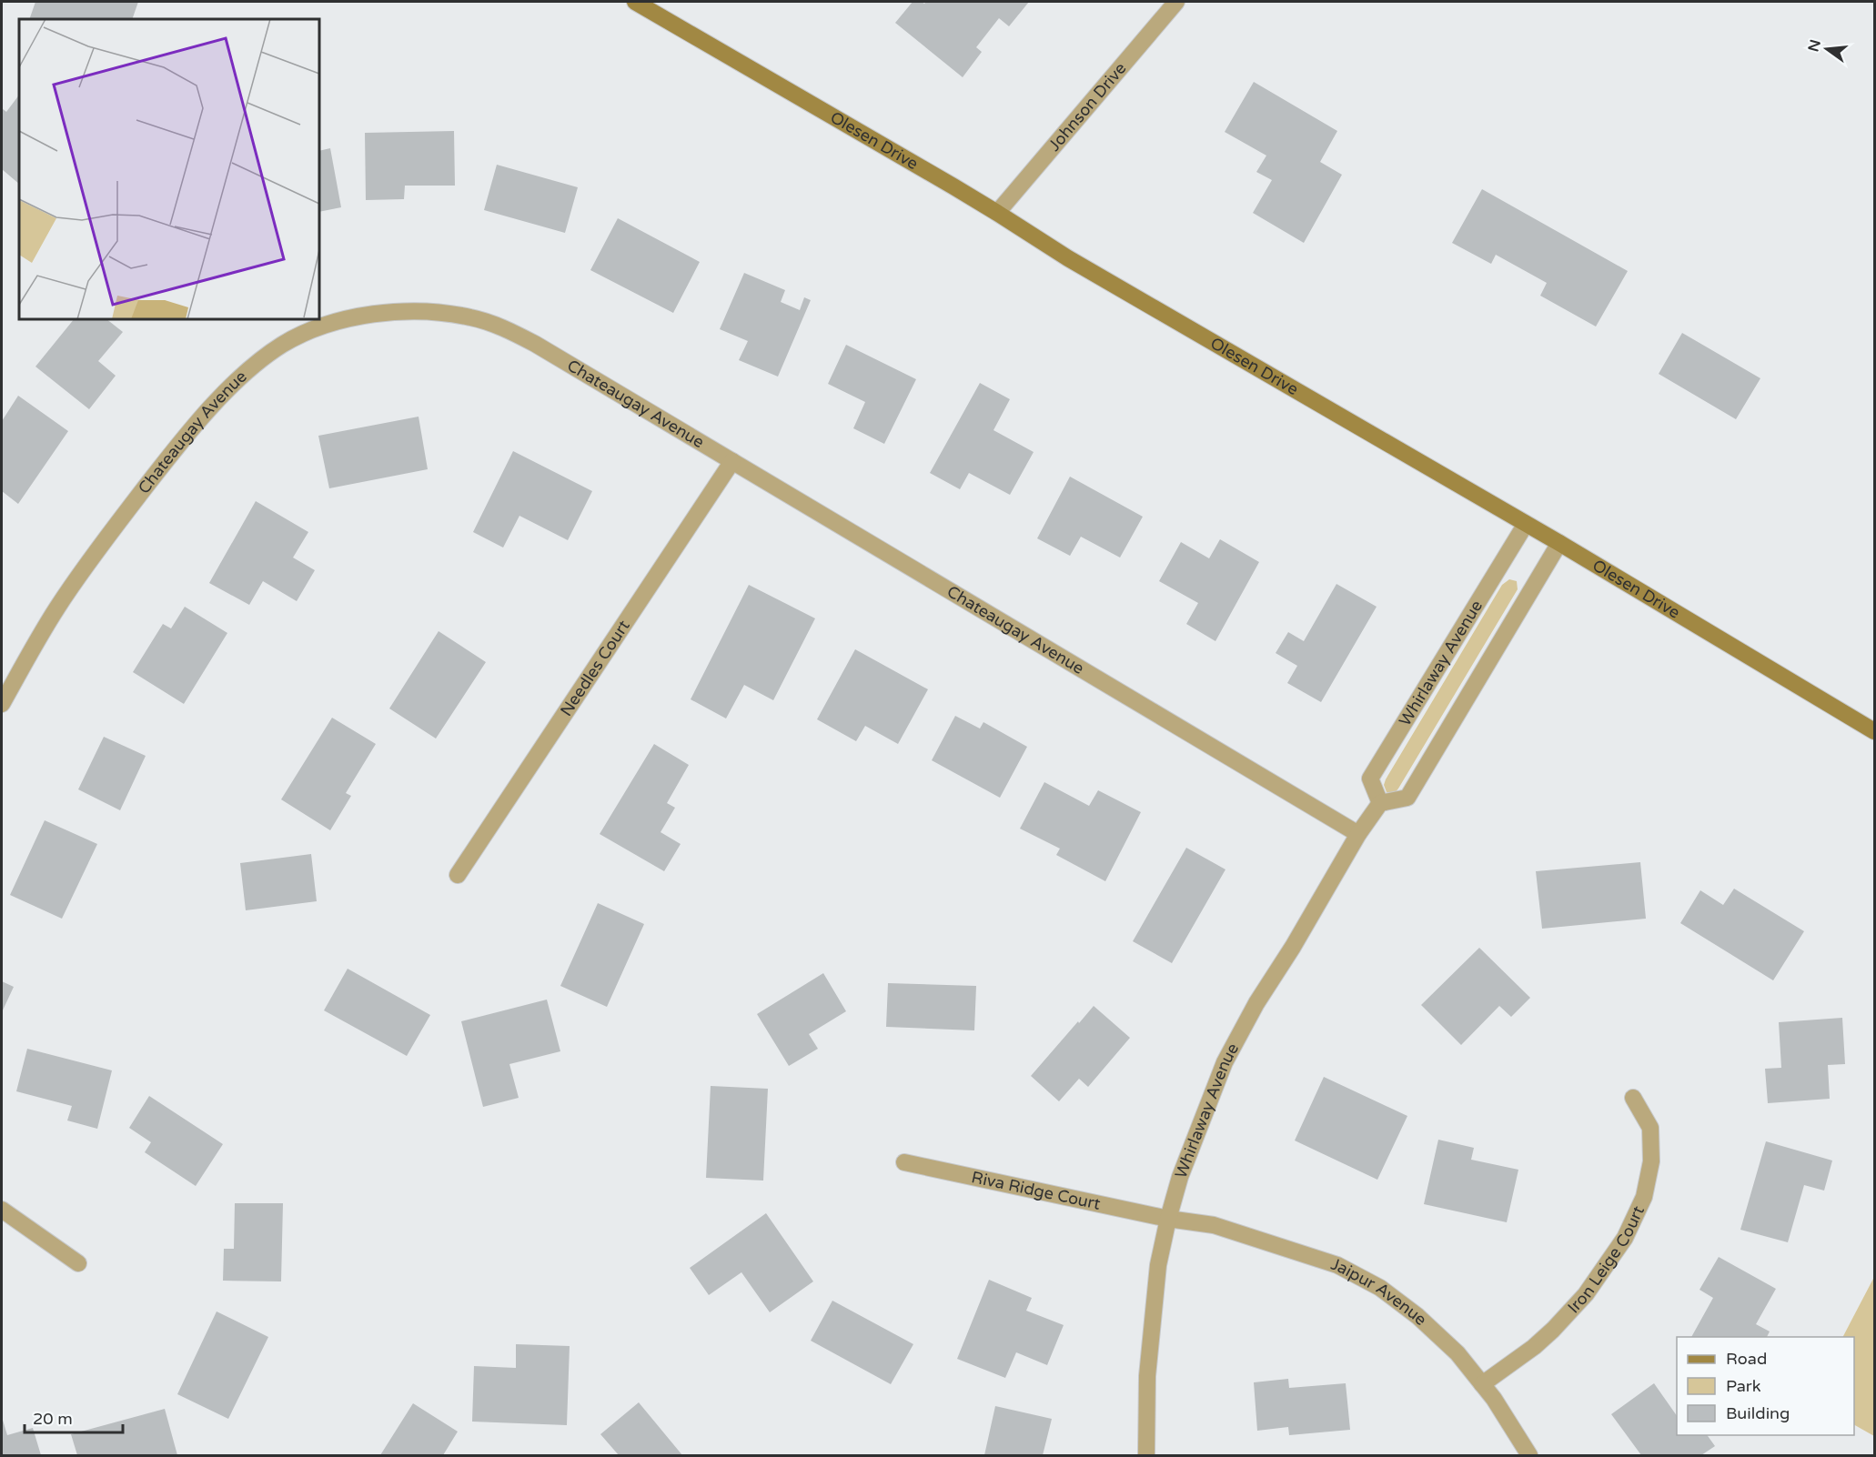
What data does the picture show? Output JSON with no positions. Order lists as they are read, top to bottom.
{
  "streets": {
    "street": [
      "Johnson Drive",
      "Olesen Drive",
      "Chateaugay Avenue",
      "Whirlaway Avenue",
      "Needles Court",
      "Riva Ridge Court",
      "Iron Leige Court",
      "Jaipur Avenue"
    ]
  },
  "crossings": [
    ["Johnson Drive", "Olesen Drive"],
    ["Olesen Drive", "Whirlaway Avenue"],
    ["Chateaugay Avenue", "Whirlaway Avenue"],
    ["Chateaugay Avenue", "Needles Court"],
    ["Whirlaway Avenue", "Riva Ridge Court"],
    ["Whirlaway Avenue", "Jaipur Avenue"],
    ["Riva Ridge Court", "Jaipur Avenue"],
    ["Iron Leige Court", "Jaipur Avenue"]
  ],
  "legend": ["Road", "Park", "Building"],
  "scale_bar": "20 m",
  "north": "left"
}
